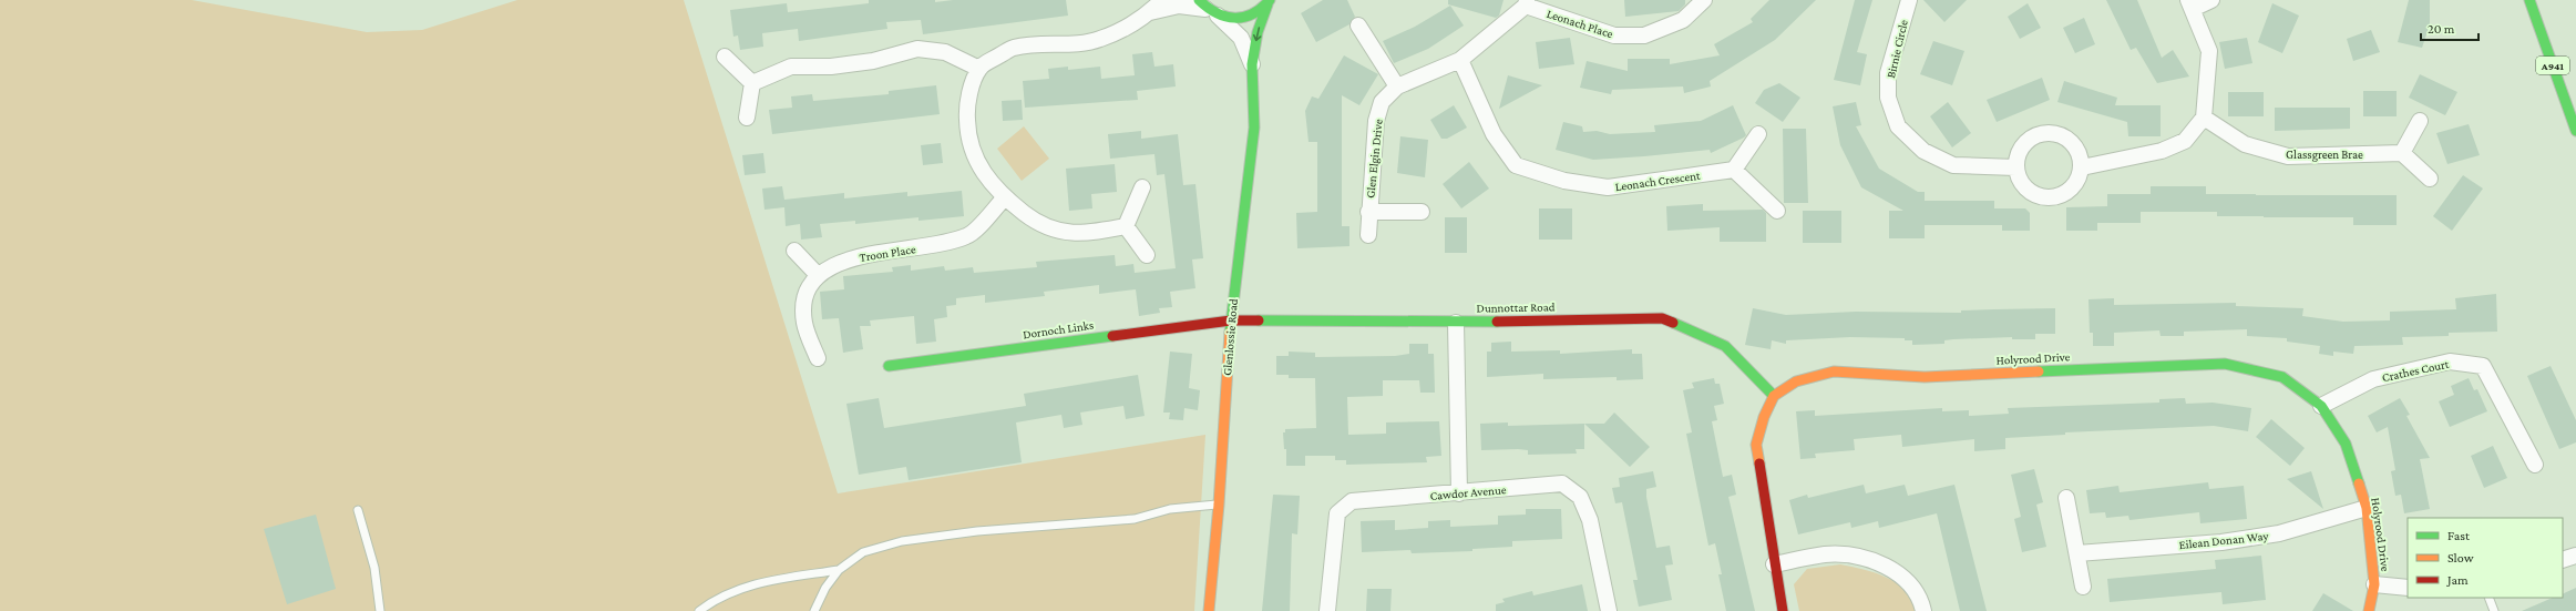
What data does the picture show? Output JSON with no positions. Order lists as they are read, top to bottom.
{
  "streets": {
    "street": [
      "Leonach Place",
      "Birnie Circle",
      "A941",
      "Glassgreen Brae",
      "Glen Elgin Drive",
      "Leonach Crescent",
      "Troon Place",
      "Dunnottar Road",
      "Dornoch Links",
      "Glenlossie Road",
      "Holyrood Drive",
      "Crathes Court",
      "Cawdor Avenue",
      "Eilean Donan Way"
    ]
  },
  "crossings": [
    ["Leonach Place", "Glen Elgin Drive"],
    ["Glen Elgin Drive", "Leonach Crescent"],
    ["Dunnottar Road", "Dornoch Links"],
    ["Dunnottar Road", "Glenlossie Road"],
    ["Dunnottar Road", "Holyrood Drive"],
    ["Dornoch Links", "Glenlossie Road"],
    ["Holyrood Drive", "Crathes Court"],
    ["Holyrood Drive", "Eilean Donan Way"]
  ],
  "legend": ["Fast", "Slow", "Jam"],
  "scale_bar": "20 m"
}
